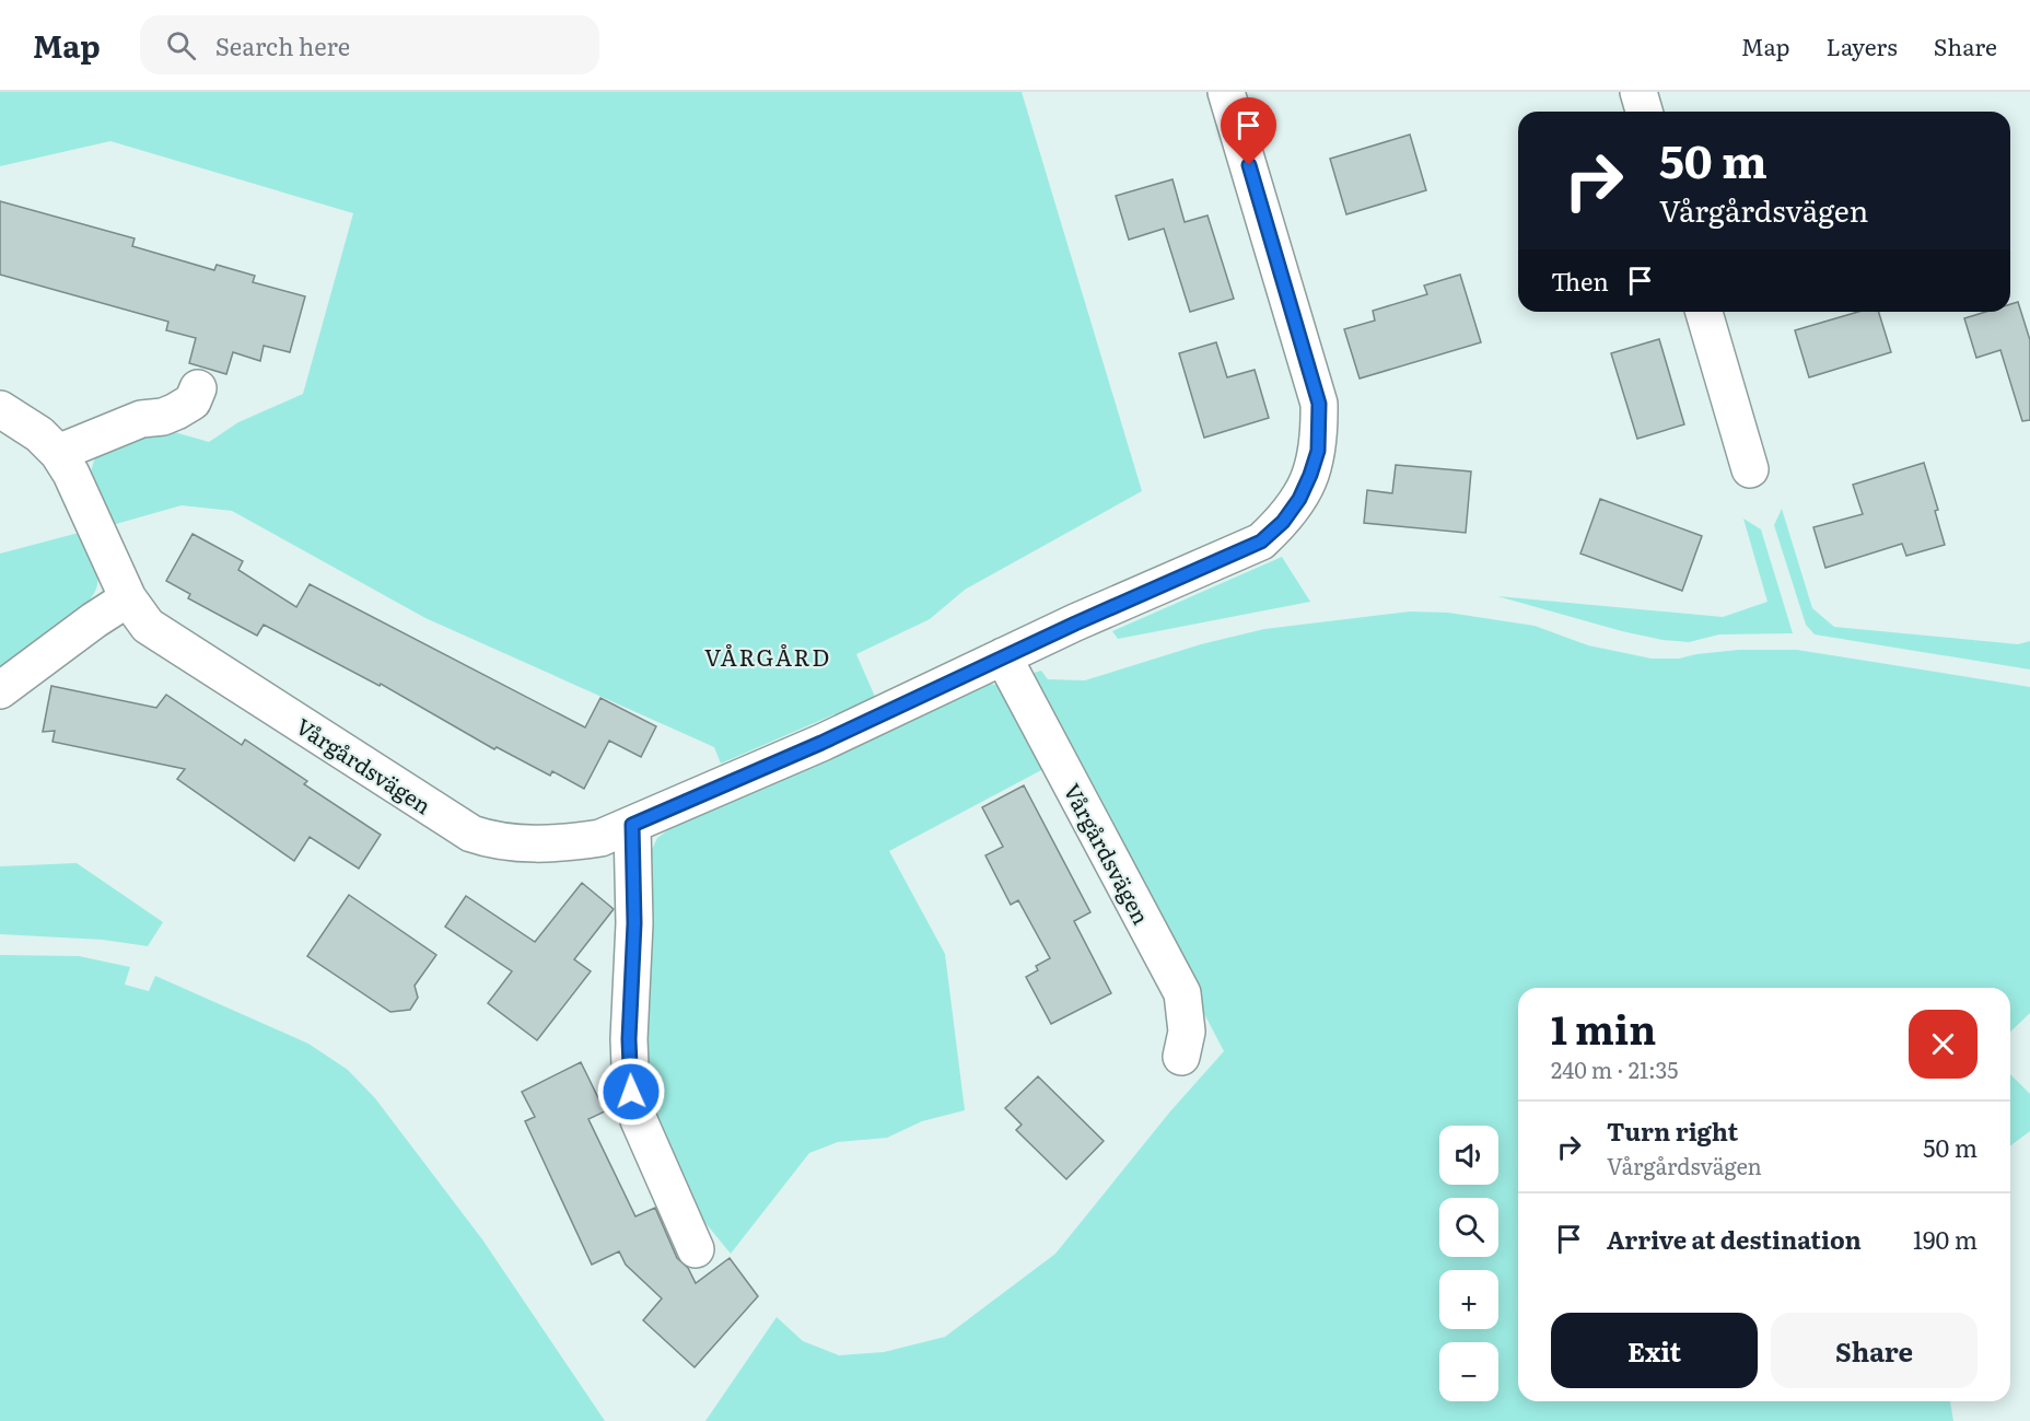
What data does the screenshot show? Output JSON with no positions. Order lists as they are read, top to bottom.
{
  "streets": {
    "street": ["Vårgårdsvägen"]
  },
  "districts": ["VÅRGÅRD"],
  "page": {
    "header": "Map",
    "search": "Search here",
    "nav": ["Map", "Layers", "Share"],
    "turn": ["50 m", "Vårgårdsvägen"],
    "then": "Then",
    "heading": ["1 min", "240 m · 21:35"],
    "list": [
      {
        "name": "Turn right",
        "note": "Vårgårdsvägen",
        "value": "50 m"
      },
      {
        "name": "Arrive at destination",
        "value": "190 m"
      }
    ],
    "map_buttons": ["+", "−"],
    "buttons": ["Exit", "Share"]
  }
}
